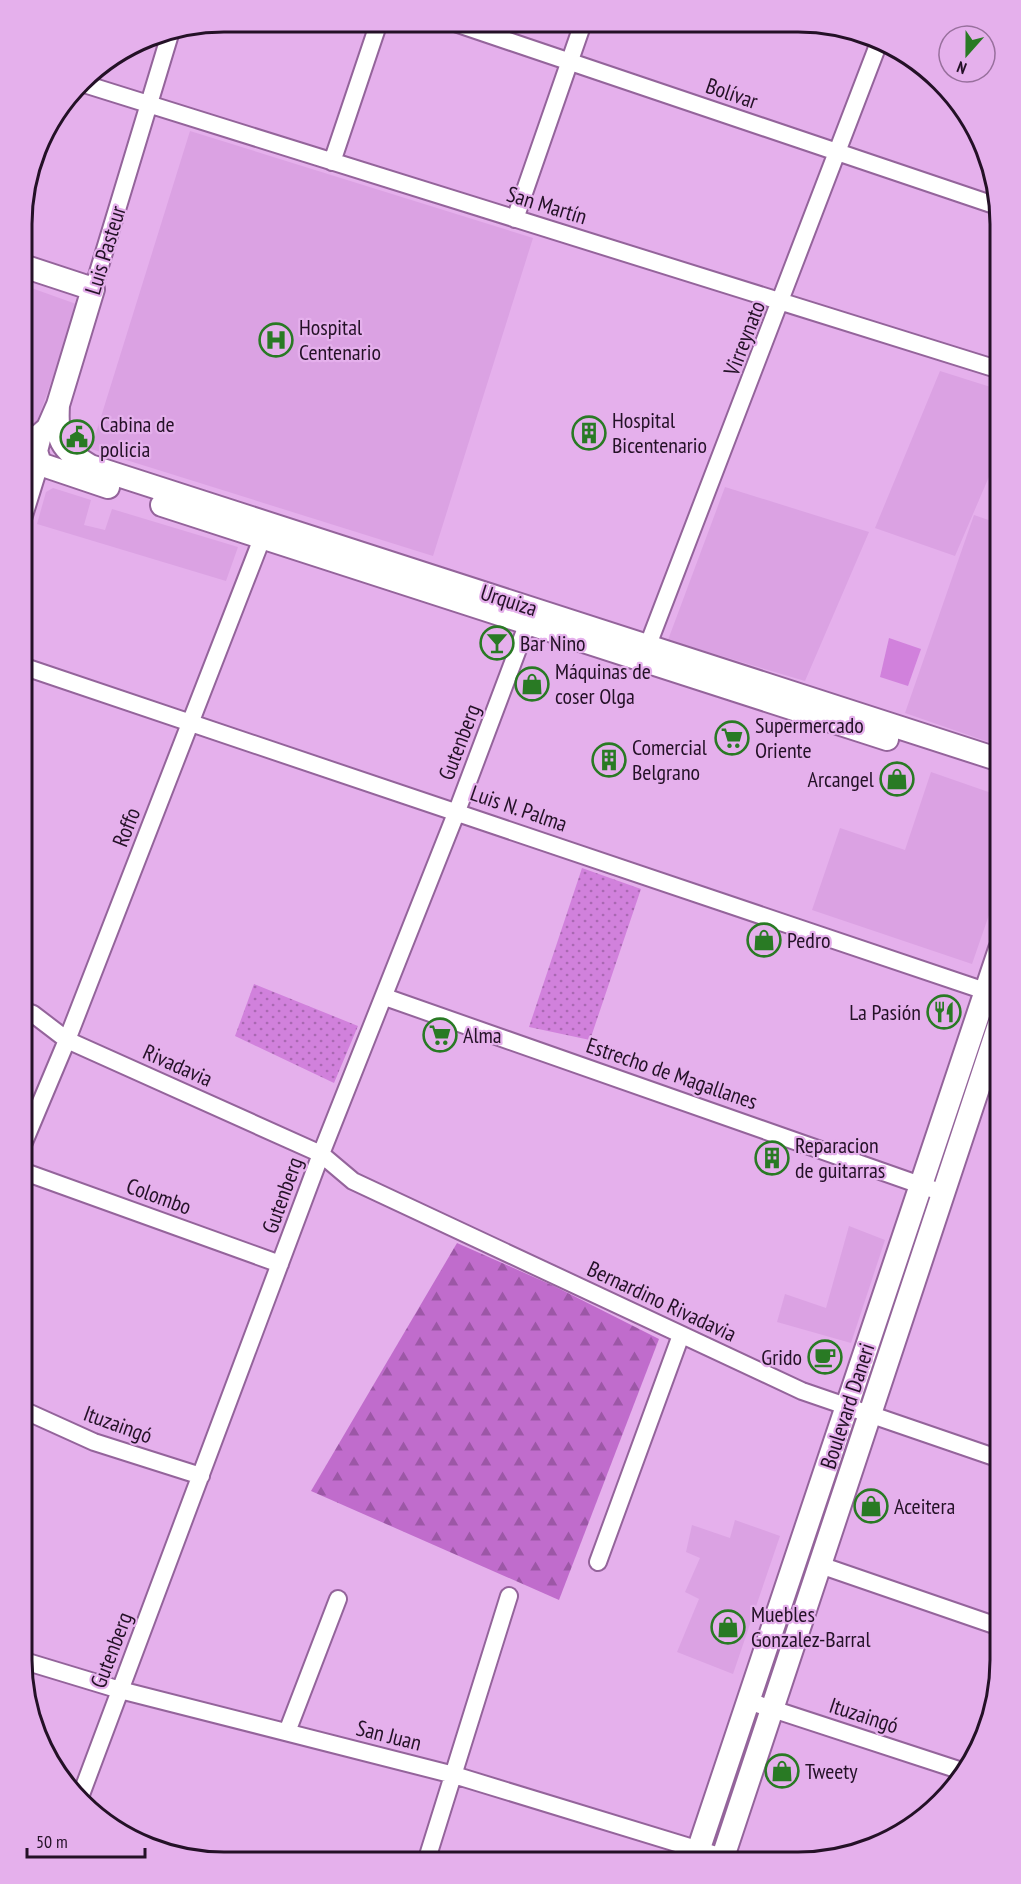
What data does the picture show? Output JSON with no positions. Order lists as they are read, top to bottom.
{
  "streets": {
    "main road": ["Luis Pasteur", "Urquiza", "Boulevard Daneri"],
    "street": [
      "Bolívar",
      "San Martín",
      "Virreynato",
      "Gutenberg",
      "Luis N. Palma",
      "Roffo",
      "Rivadavia",
      "Estrecho de Magallanes",
      "Colombo",
      "Bernardino Rivadavia",
      "Ituzaingó",
      "San Juan"
    ]
  },
  "crossings": [
    ["Bolívar", "Virreynato"],
    ["San Martín", "Luis Pasteur"],
    ["San Martín", "Virreynato"],
    ["Luis Pasteur", "Urquiza"],
    ["Virreynato", "Urquiza"],
    ["Urquiza", "Gutenberg"],
    ["Urquiza", "Roffo"],
    ["Gutenberg", "Luis N. Palma"],
    ["Gutenberg", "Rivadavia"],
    ["Gutenberg", "Estrecho de Magallanes"],
    ["Gutenberg", "Colombo"],
    ["Gutenberg", "Bernardino Rivadavia"],
    ["Gutenberg", "Ituzaingó"],
    ["Gutenberg", "San Juan"],
    ["Luis N. Palma", "Roffo"],
    ["Roffo", "Rivadavia"],
    ["Rivadavia", "Bernardino Rivadavia"],
    ["Estrecho de Magallanes", "Boulevard Daneri"],
    ["Bernardino Rivadavia", "Boulevard Daneri"],
    ["Boulevard Daneri", "Ituzaingó"]
  ],
  "places": {
    "hospital": ["Hospital Centenario"],
    "building": ["Hospital Bicentenario", "Comercial Belgrano", "Reparacion de guitarras"],
    "public building": ["Cabina de policia"],
    "bar": ["Bar Nino"],
    "shop": [
      "Máquinas de coser Olga",
      "Arcangel",
      "Pedro",
      "Aceitera",
      "Muebles Gonzalez-Barral",
      "Tweety"
    ],
    "supermarket": ["Supermercado Oriente", "Alma"],
    "restaurant": ["La Pasión"],
    "cafe": ["Grido"]
  },
  "scale_bar": "50 m",
  "north": "bottom"
}
